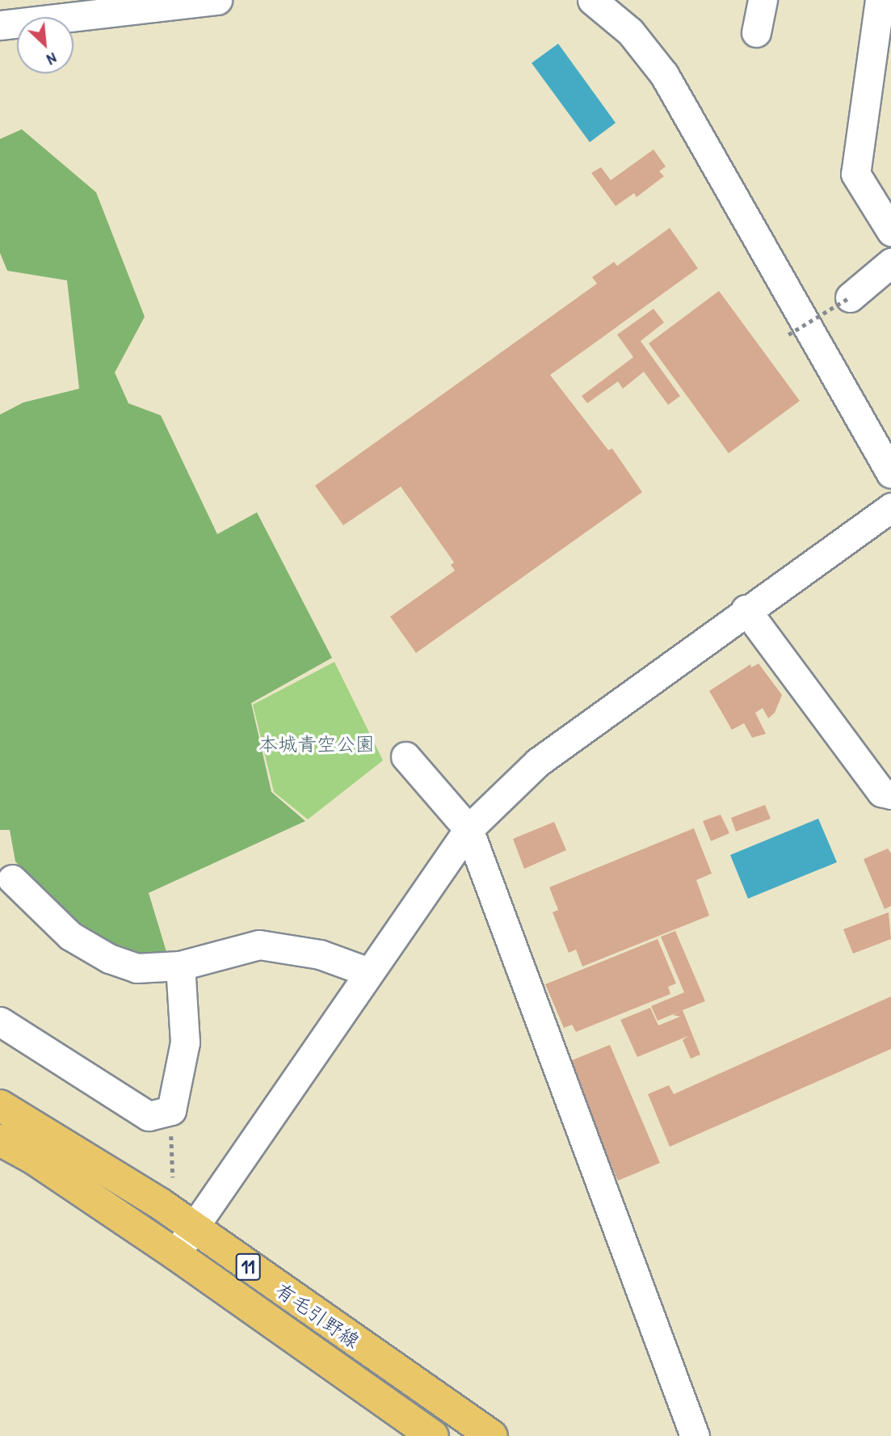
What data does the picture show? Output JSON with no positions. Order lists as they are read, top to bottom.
{
  "streets": {
    "main road": ["11", "有毛引野線"]
  },
  "parks": ["本城青空公園"],
  "north": "bottom right"
}
